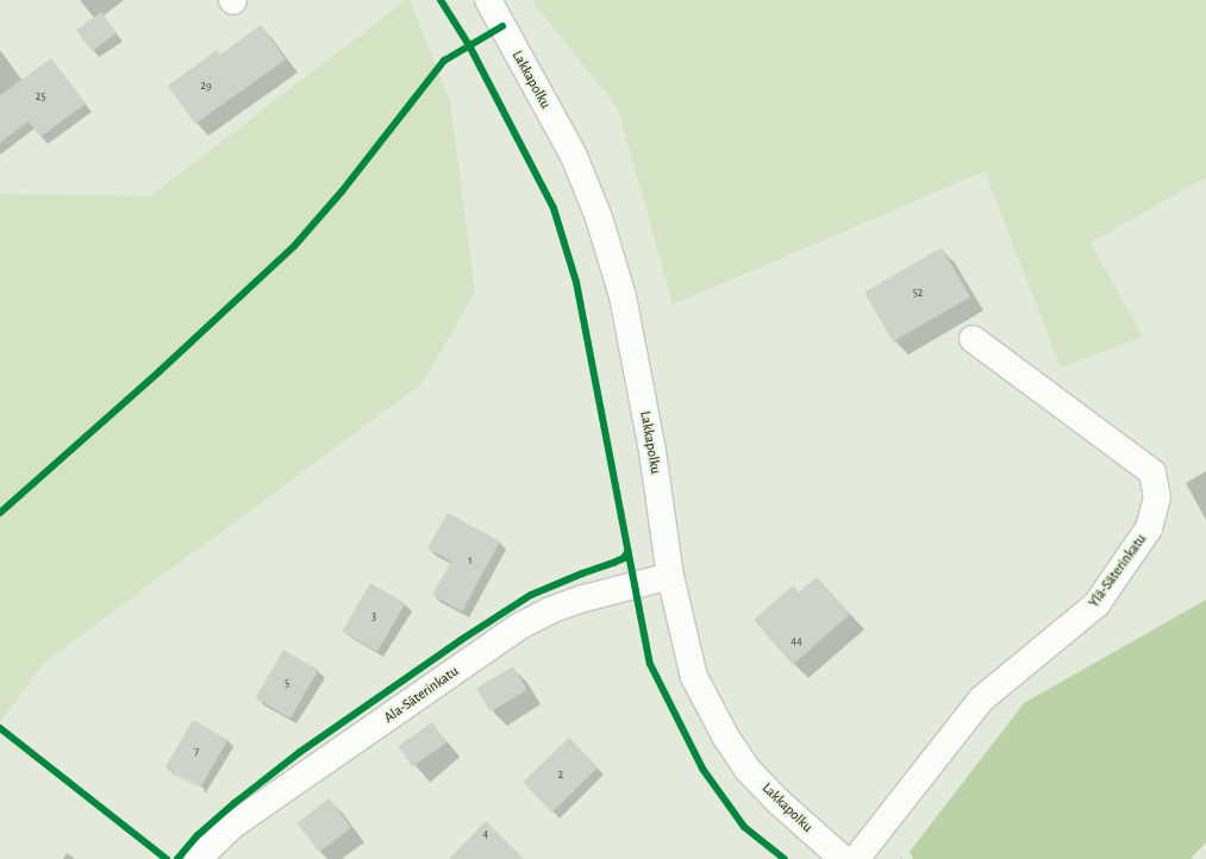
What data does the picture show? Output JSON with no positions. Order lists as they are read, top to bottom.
{
  "streets": {
    "street": ["Lakkapolku", "Ylä-Säterinkatu", "Ala-Säterinkatu"]
  },
  "crossings": [
    ["Lakkapolku", "Ala-Säterinkatu"]
  ],
  "house_numbers": [
    "29",
    "25",
    "52",
    "1",
    "3",
    "44",
    "5",
    "7",
    "2",
    "4"
  ]
}
